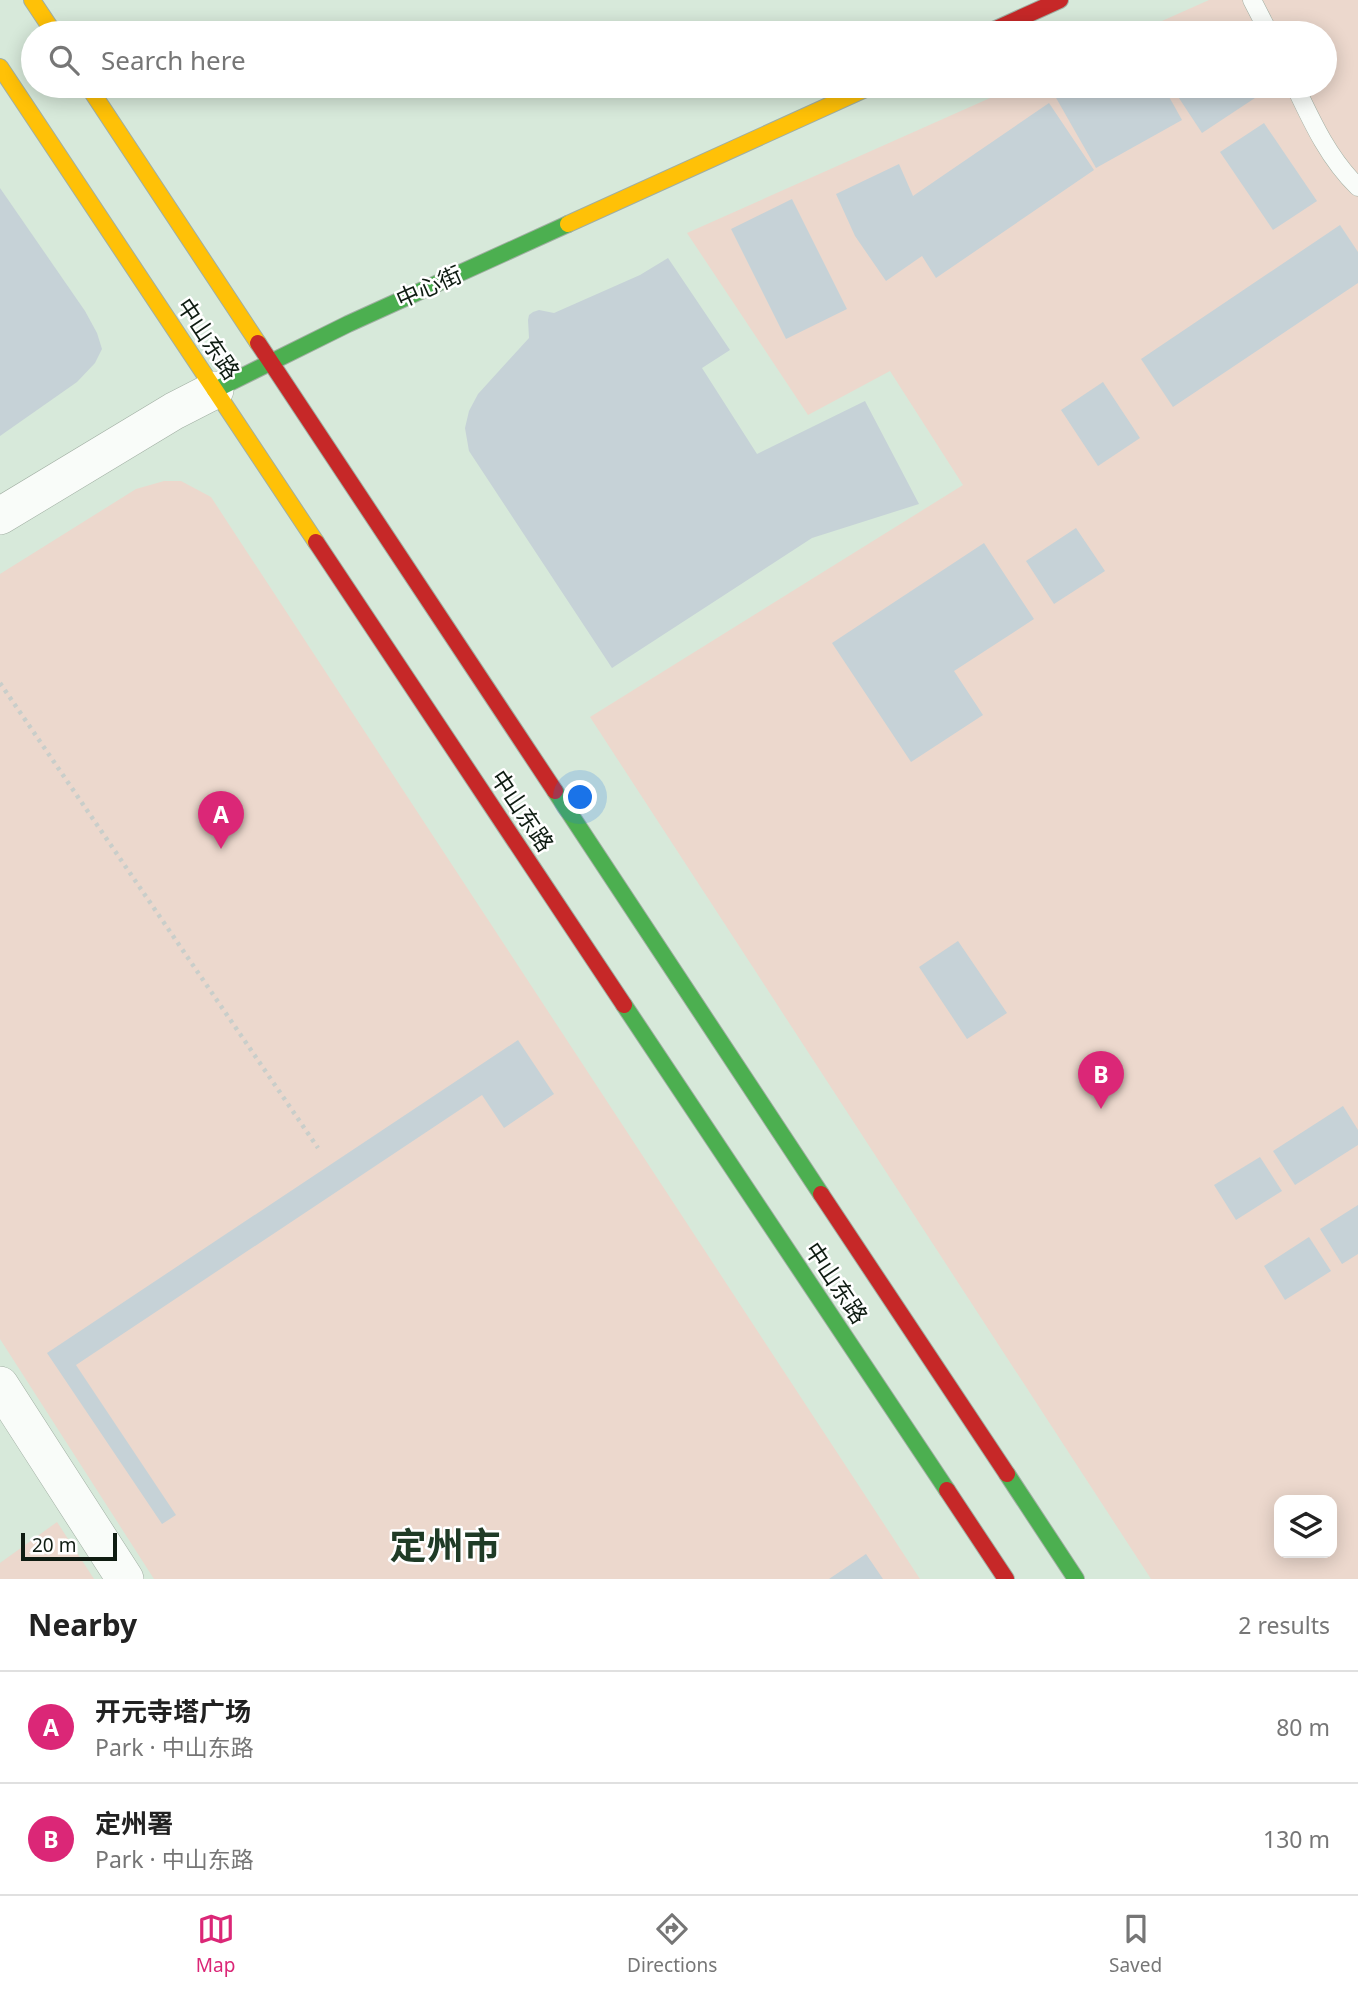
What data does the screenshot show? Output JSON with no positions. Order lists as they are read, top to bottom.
{
  "streets": {
    "main road": ["中心街", "中山东路"]
  },
  "crossings": [
    ["中心街", "中山东路"]
  ],
  "districts": ["定州市"],
  "scale_bar": "20 m",
  "page": {
    "search": "Search here",
    "pins": ["A", "B"],
    "scale": "20 m",
    "heading": ["Nearby", "2 results"],
    "list": [
      {
        "mark": "A",
        "name": "开元寺塔广场",
        "note": "Park · 中山东路",
        "value": "80 m"
      },
      {
        "mark": "B",
        "name": "定州署",
        "note": "Park · 中山东路",
        "value": "130 m"
      }
    ],
    "nav": ["Map", "Directions", "Saved"]
  }
}
